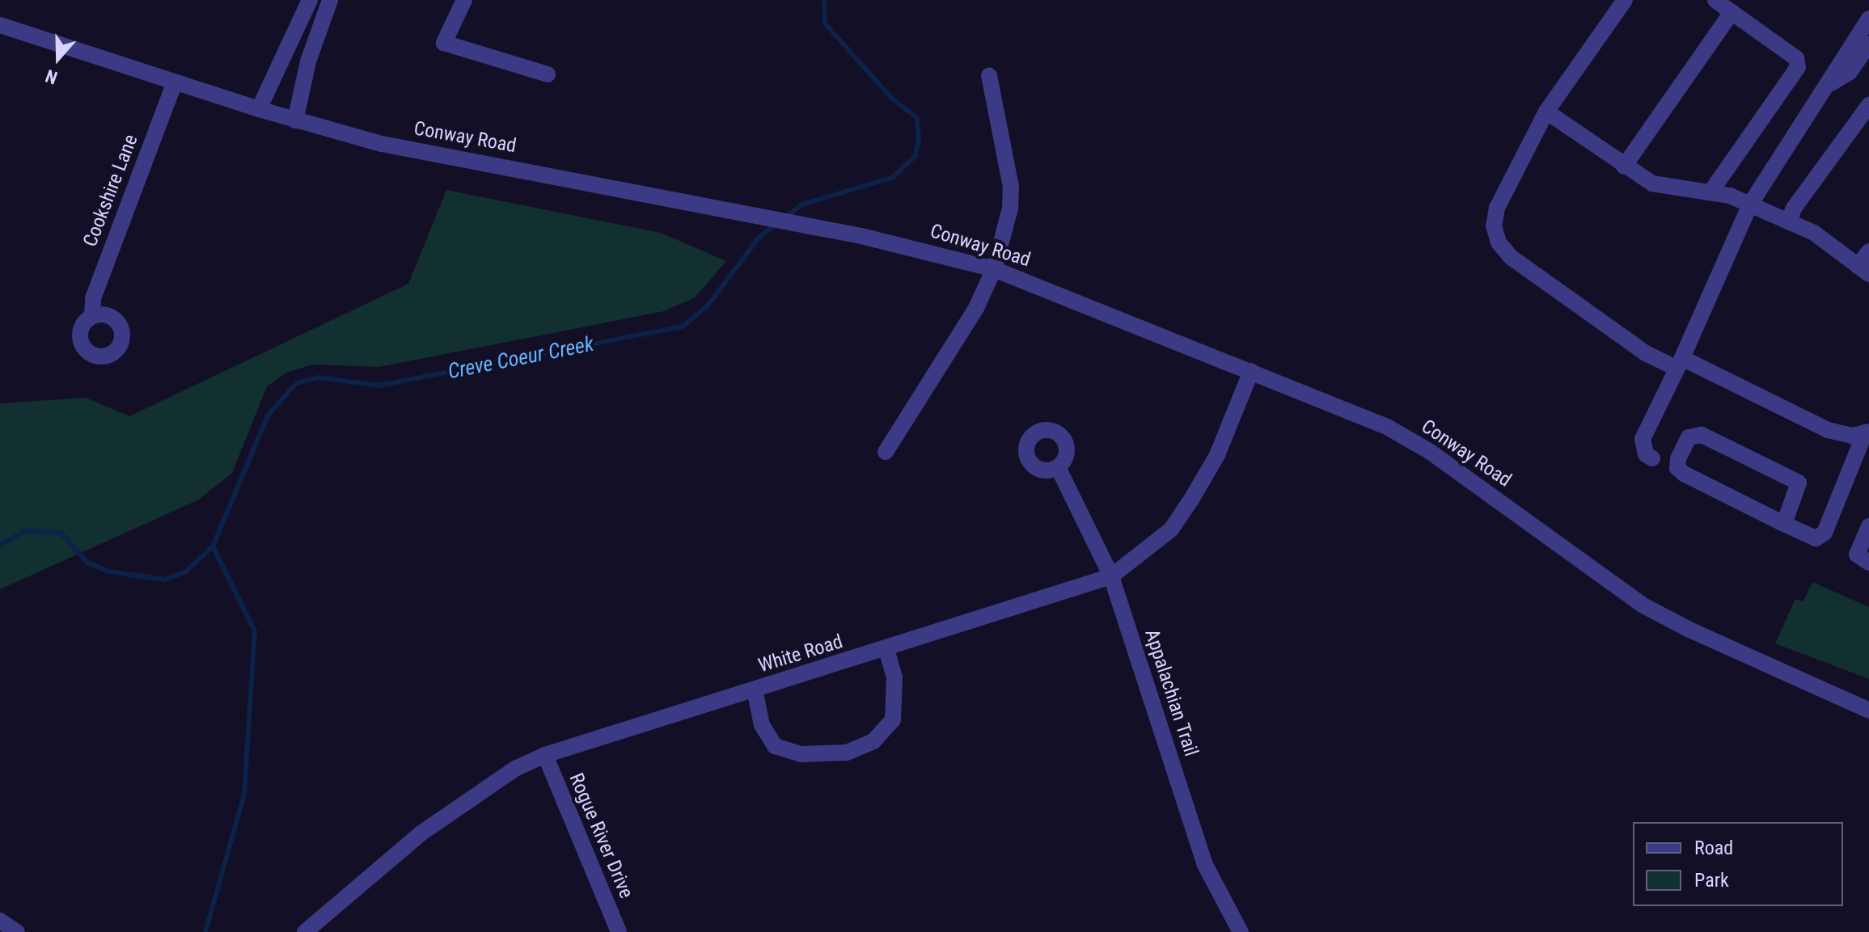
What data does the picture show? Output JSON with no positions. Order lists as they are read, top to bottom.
{
  "streets": {
    "street": [
      "Conway Road",
      "Cookshire Lane",
      "White Road",
      "Appalachian Trail",
      "Rogue River Drive"
    ]
  },
  "crossings": [
    ["Conway Road", "Cookshire Lane"],
    ["Conway Road", "White Road"],
    ["White Road", "Appalachian Trail"],
    ["White Road", "Rogue River Drive"]
  ],
  "water": ["Creve Coeur Creek"],
  "legend": ["Road", "Park"],
  "north": "bottom"
}
